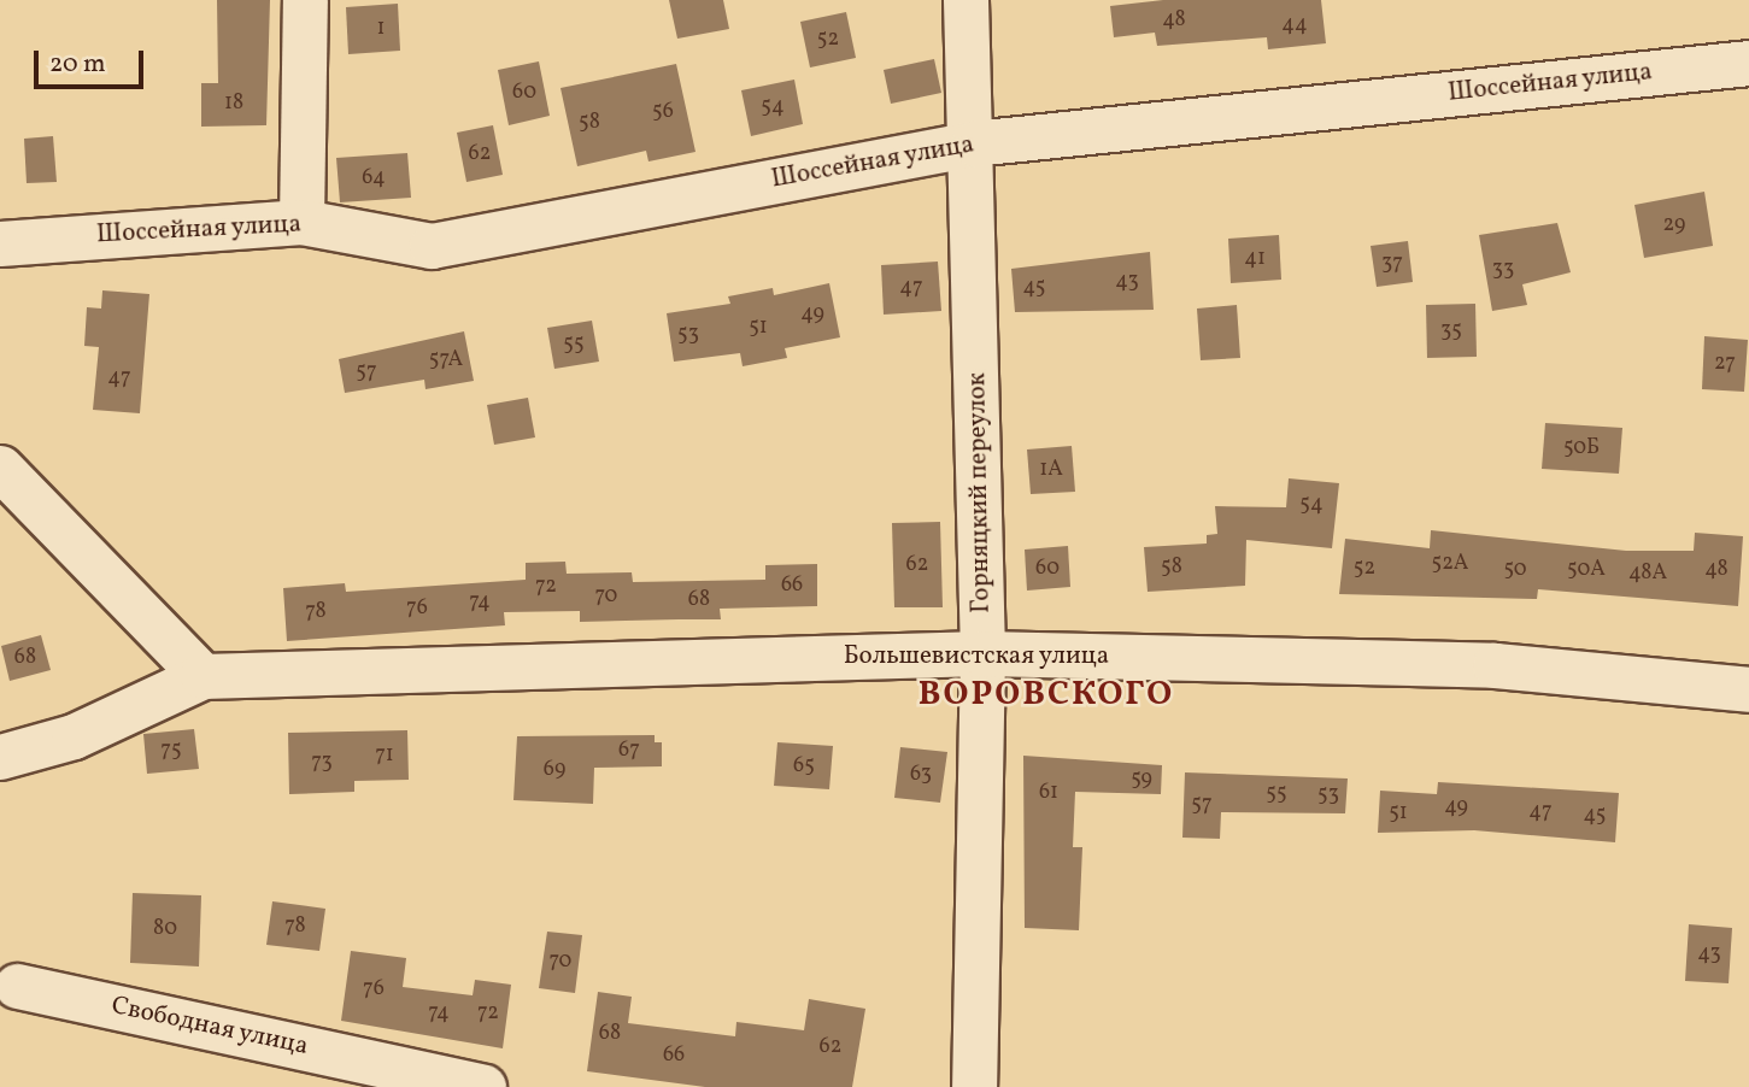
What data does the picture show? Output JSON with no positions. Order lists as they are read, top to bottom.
{
  "streets": {
    "street": [
      "Шоссейная улица",
      "Горняцкий переулок",
      "Большевистская улица",
      "Свободная улица"
    ]
  },
  "crossings": [
    ["Шоссейная улица", "Горняцкий переулок"],
    ["Горняцкий переулок", "Большевистская улица"]
  ],
  "districts": ["ВОРОВСКОГО"],
  "house_numbers": [
    "48",
    "44",
    "1",
    "52",
    "60",
    "18",
    "54",
    "56",
    "58",
    "62",
    "64",
    "29",
    "41",
    "37",
    "33",
    "43",
    "47",
    "45",
    "49",
    "51",
    "35",
    "53",
    "55",
    "57А",
    "27",
    "57",
    "47",
    "50Б",
    "1А",
    "54",
    "52А",
    "62",
    "58",
    "60",
    "52",
    "50",
    "50А",
    "48",
    "48А",
    "66",
    "72",
    "70",
    "68",
    "74",
    "76",
    "78",
    "68",
    "75",
    "67",
    "71",
    "73",
    "65",
    "69",
    "63",
    "59",
    "61",
    "55",
    "53",
    "57",
    "49",
    "47",
    "51",
    "45",
    "78",
    "80",
    "43",
    "70",
    "76",
    "74",
    "72",
    "68",
    "62",
    "66"
  ],
  "scale_bar": "20 m"
}
